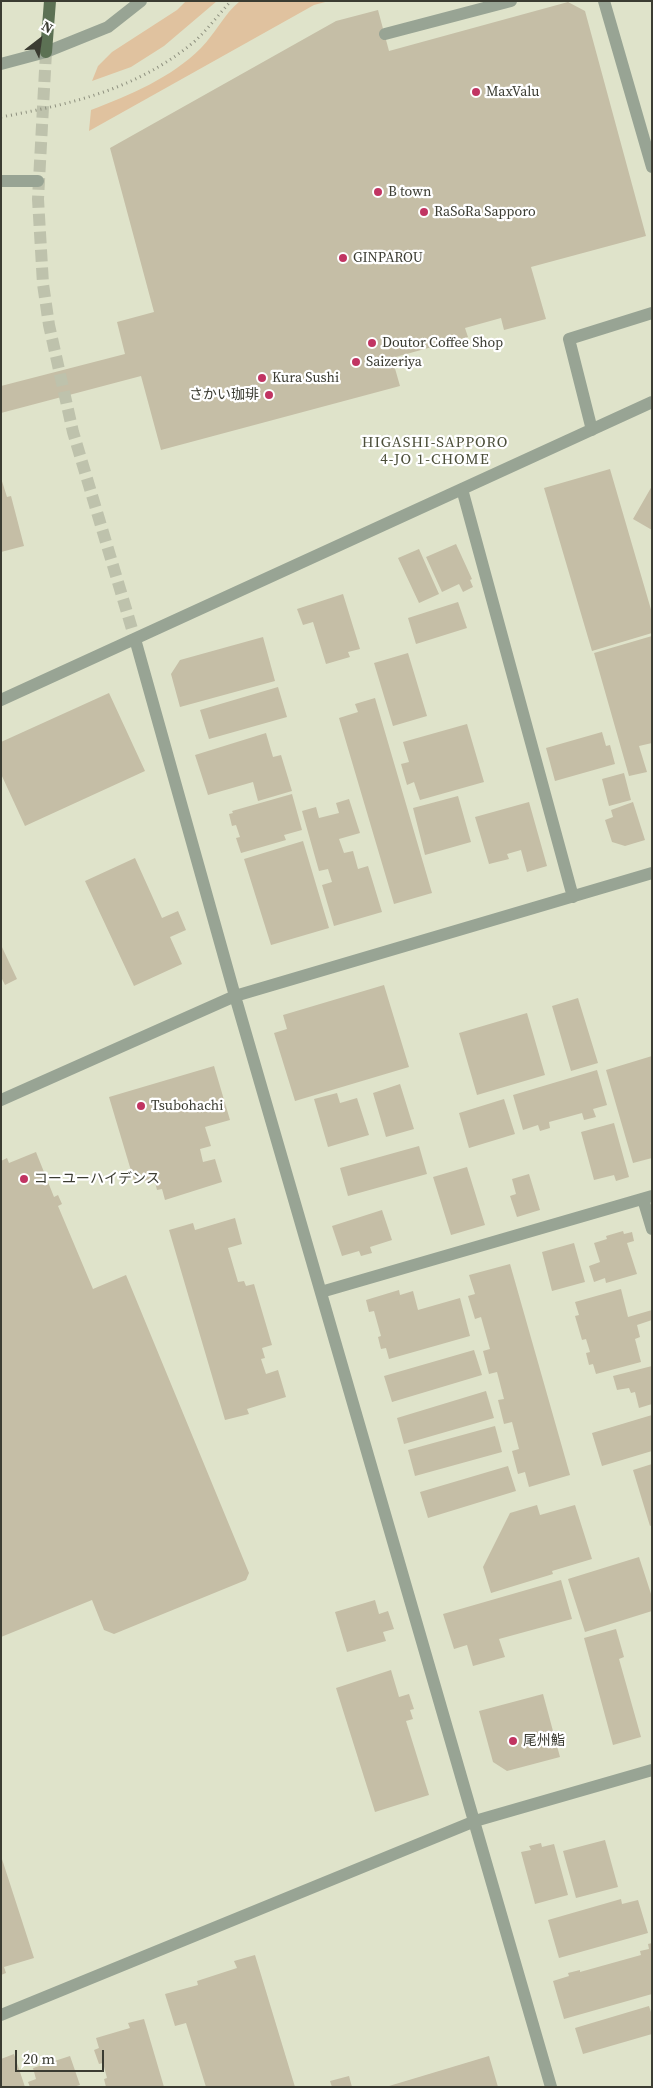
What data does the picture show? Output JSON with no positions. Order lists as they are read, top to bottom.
{
  "districts": ["HIGASHI-SAPPORO 4-JO 1-CHOME"],
  "places": [
    "MaxValu",
    "B town",
    "RaSoRa Sapporo",
    "GINPAROU",
    "Doutor Coffee Shop",
    "Saizeriya",
    "Kura Sushi",
    "さかい珈琲",
    "Tsubohachi",
    "コーユーハイデンス",
    "尾州鮨"
  ],
  "scale_bar": "20 m",
  "north": "top right"
}
